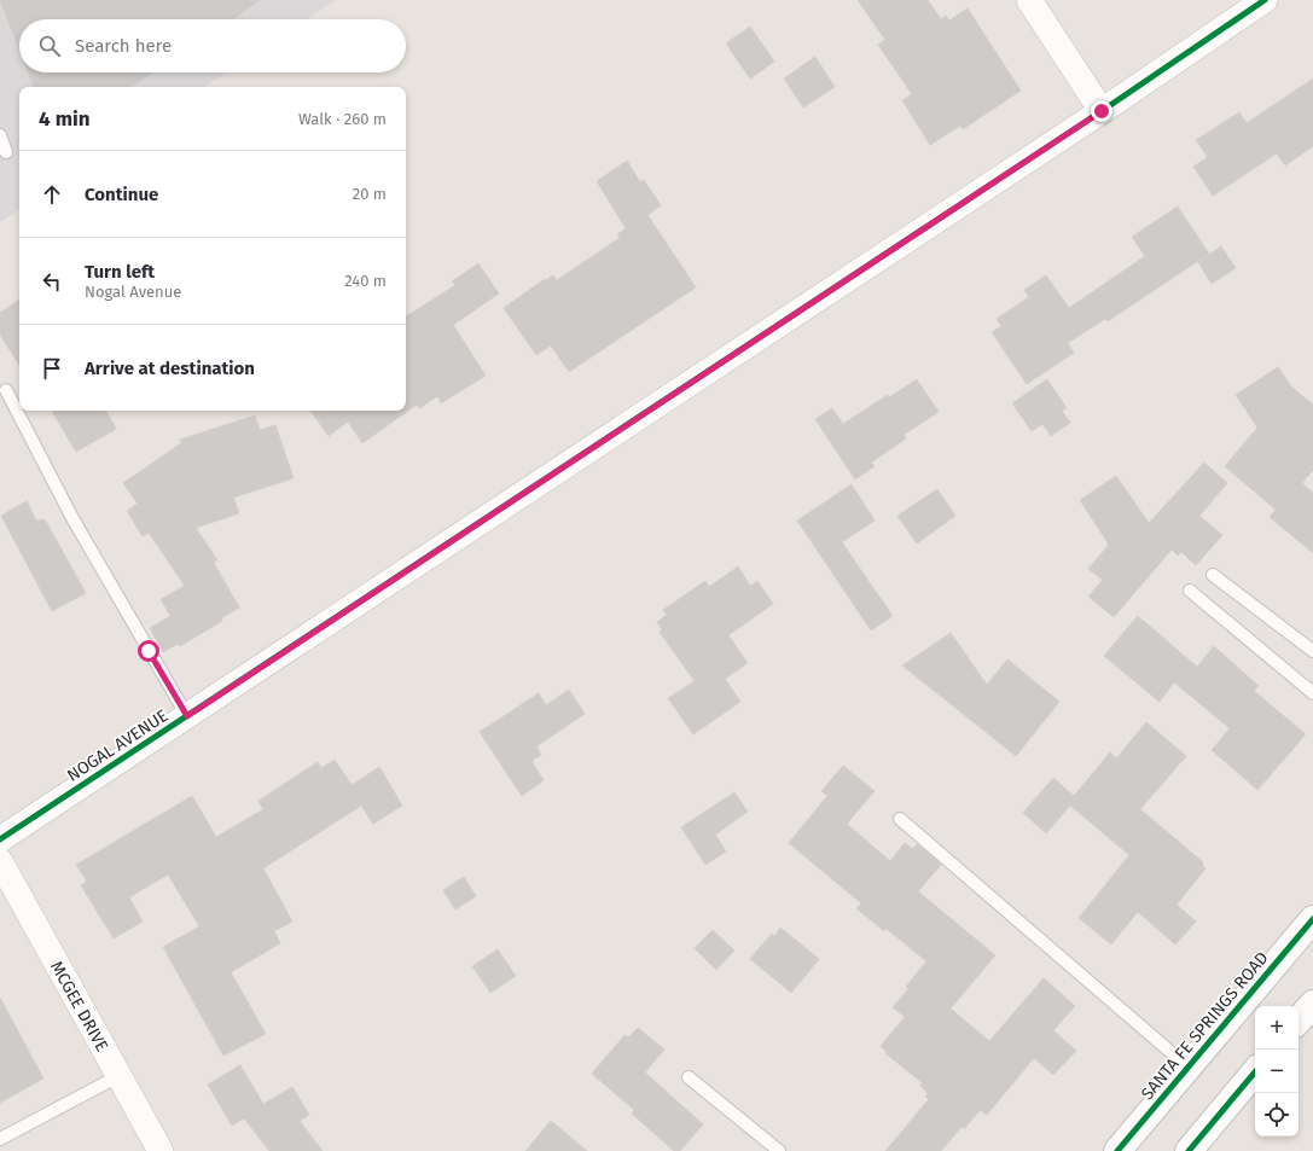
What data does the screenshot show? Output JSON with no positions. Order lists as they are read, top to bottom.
{
  "streets": {
    "main road": ["SANTA FE SPRINGS ROAD"],
    "street": ["NOGAL AVENUE", "MCGEE DRIVE"]
  },
  "page": {
    "search": "Search here",
    "heading": ["4 min", "Walk · 260 m"],
    "list": [
      ["Continue", "20 m"],
      ["Turn left", "Nogal Avenue", "240 m"],
      "Arrive at destination"
    ],
    "map_buttons": ["+", "−"]
  }
}
